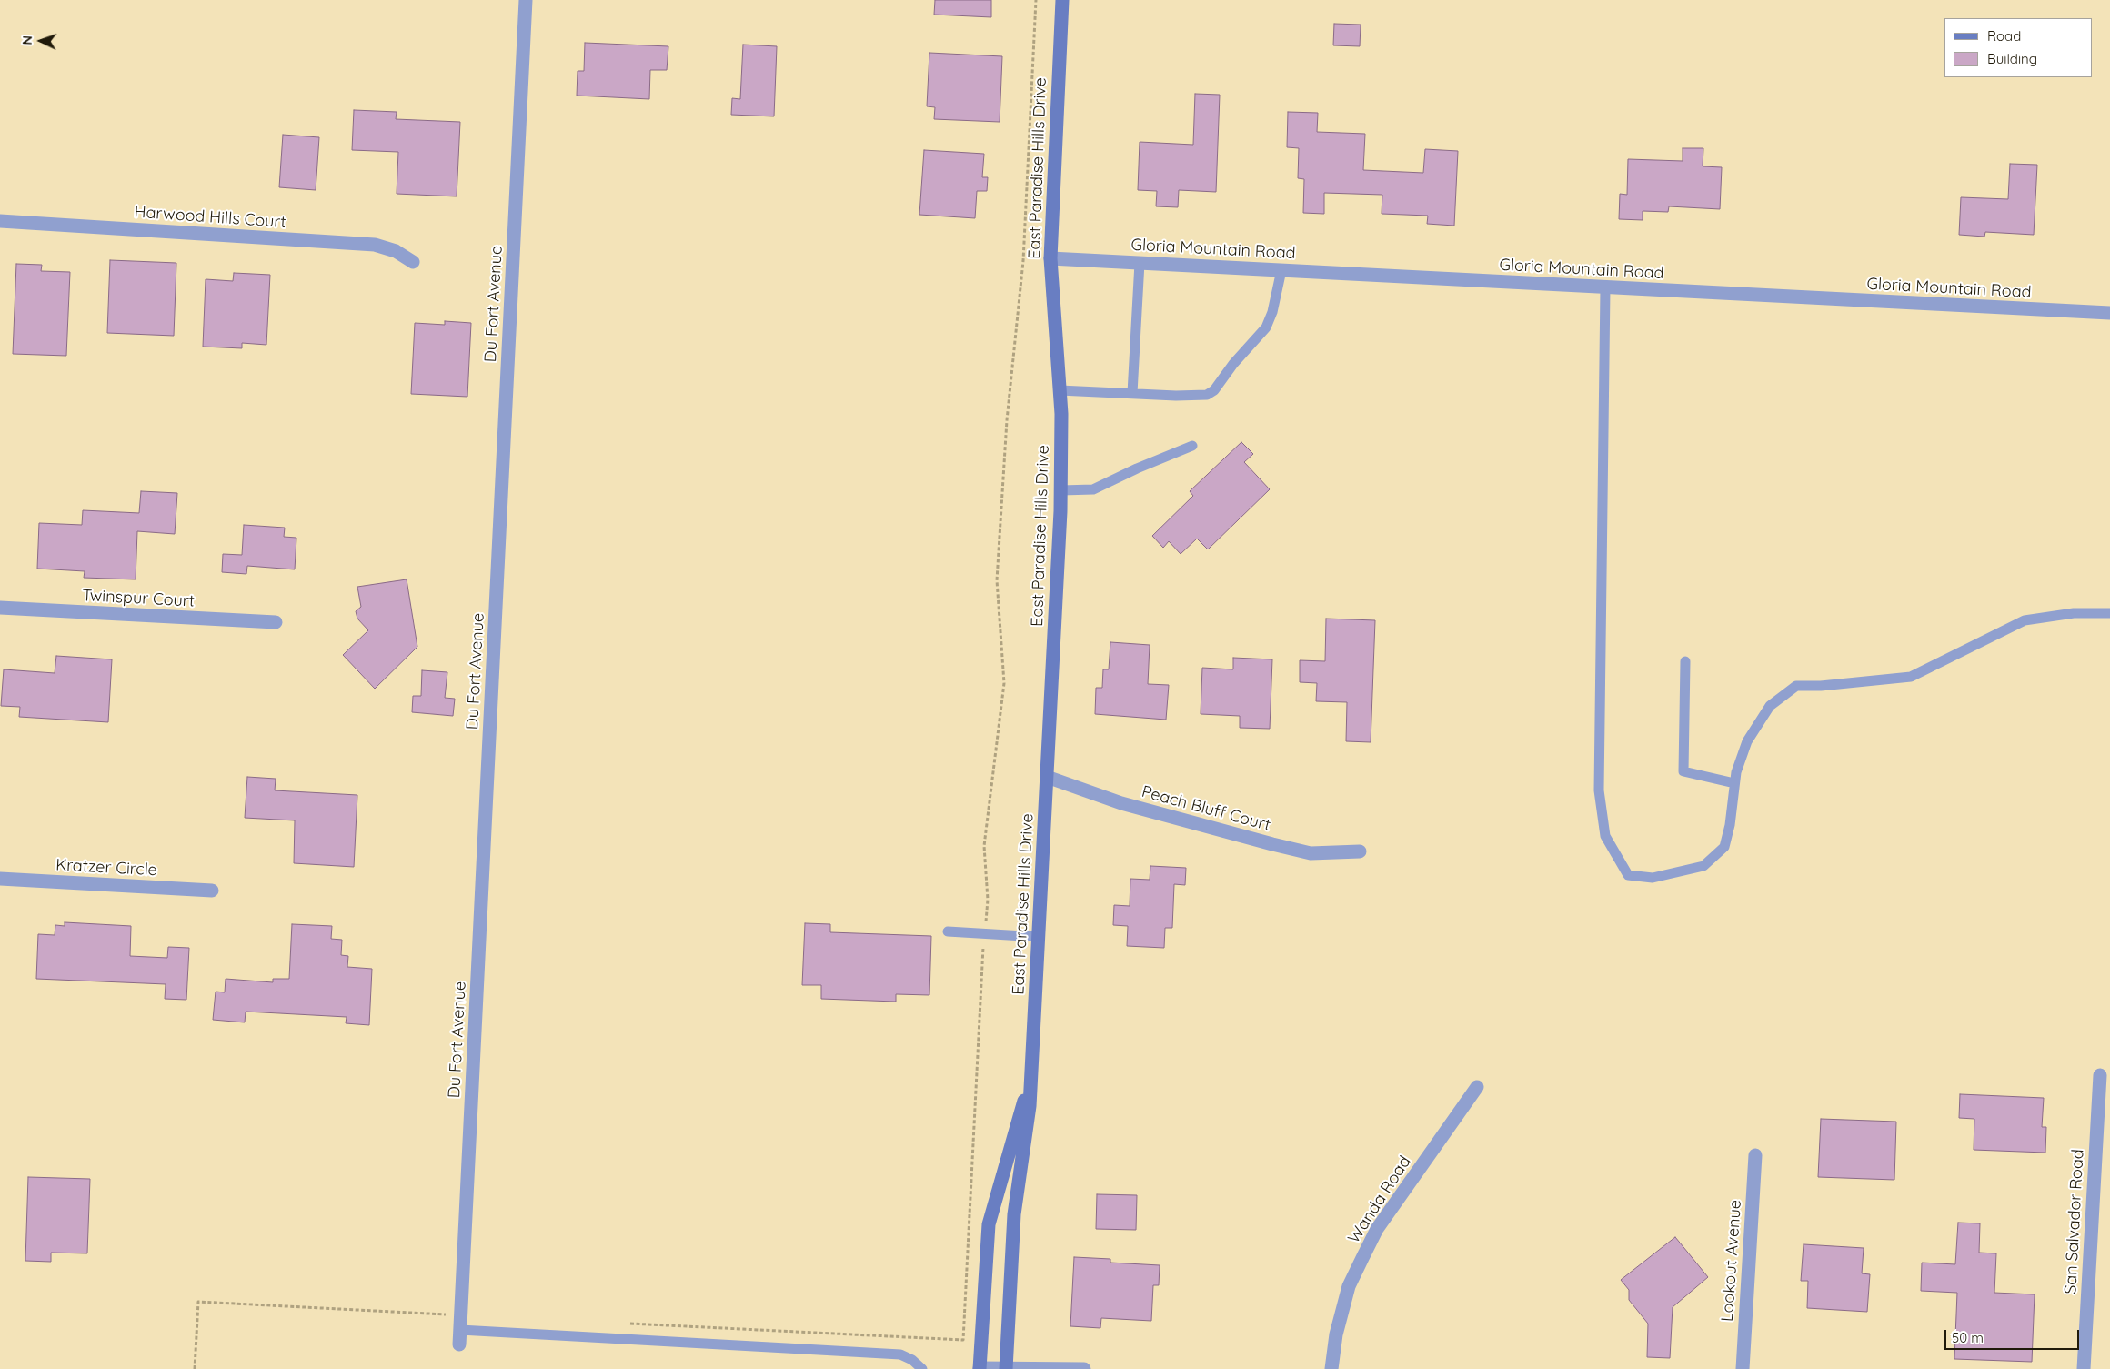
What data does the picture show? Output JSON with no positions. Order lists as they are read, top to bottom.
{
  "streets": {
    "main road": ["East Paradise Hills Drive"],
    "street": [
      "Harwood Hills Court",
      "Gloria Mountain Road",
      "Du Fort Avenue",
      "Twinspur Court",
      "Peach Bluff Court",
      "Kratzer Circle",
      "Wanda Road",
      "San Salvador Road",
      "Lookout Avenue"
    ]
  },
  "crossings": [
    ["East Paradise Hills Drive", "Gloria Mountain Road"],
    ["East Paradise Hills Drive", "Peach Bluff Court"]
  ],
  "legend": ["Road", "Building"],
  "scale_bar": "50 m",
  "north": "left"
}
